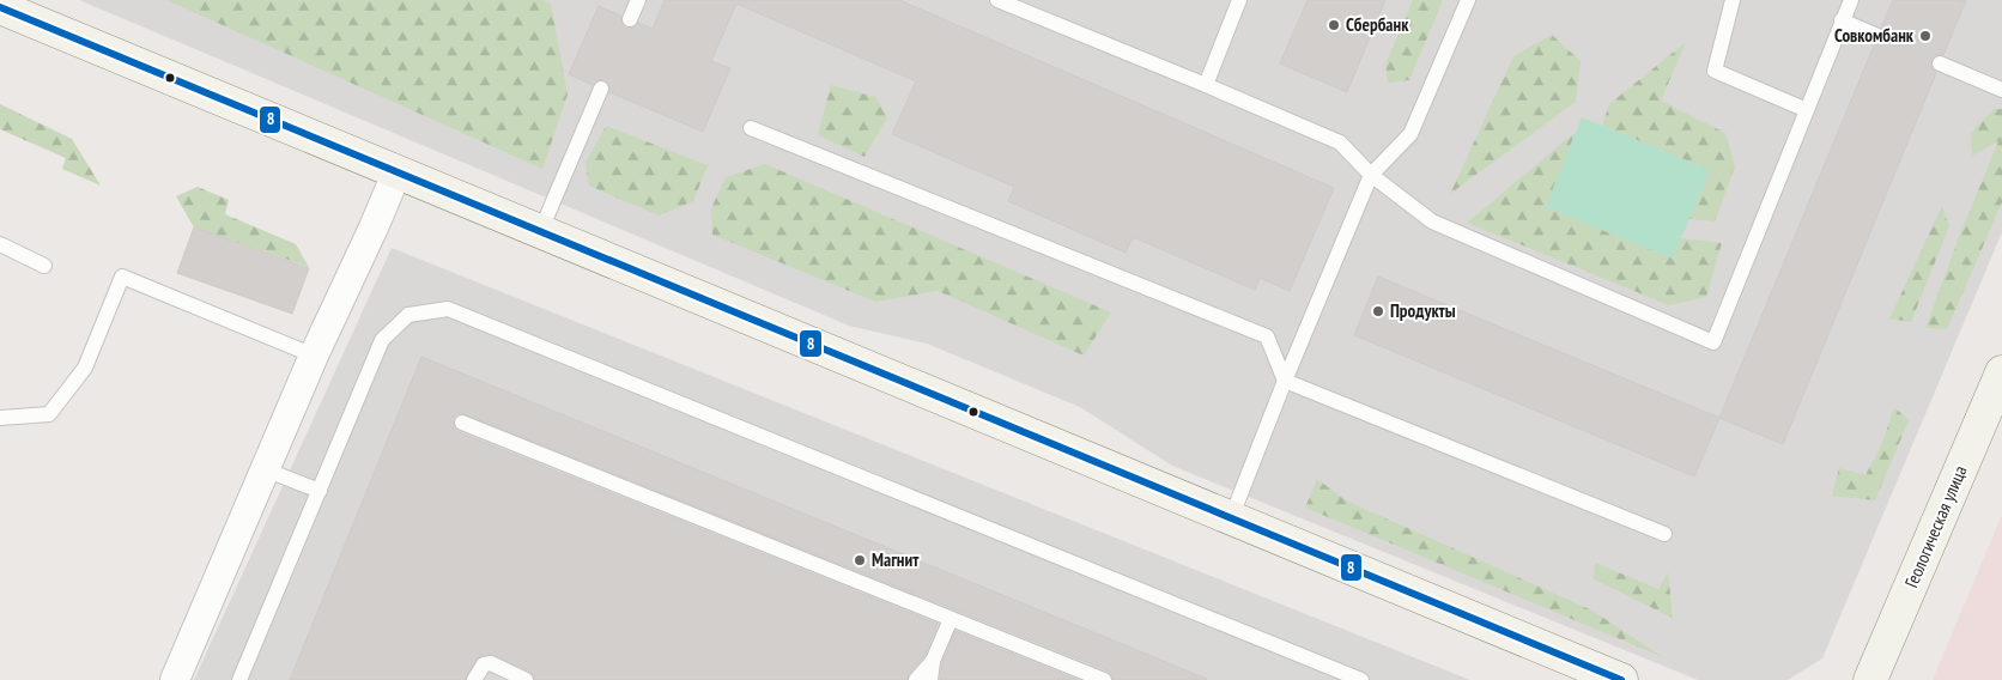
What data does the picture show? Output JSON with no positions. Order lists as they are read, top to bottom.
{
  "streets": {
    "main road": ["Геологическая улица"]
  },
  "places": [
    "Сбербанк",
    "Совкомбанк",
    "Продукты",
    "Магнит"
  ],
  "lines": ["transit line 8"]
}
